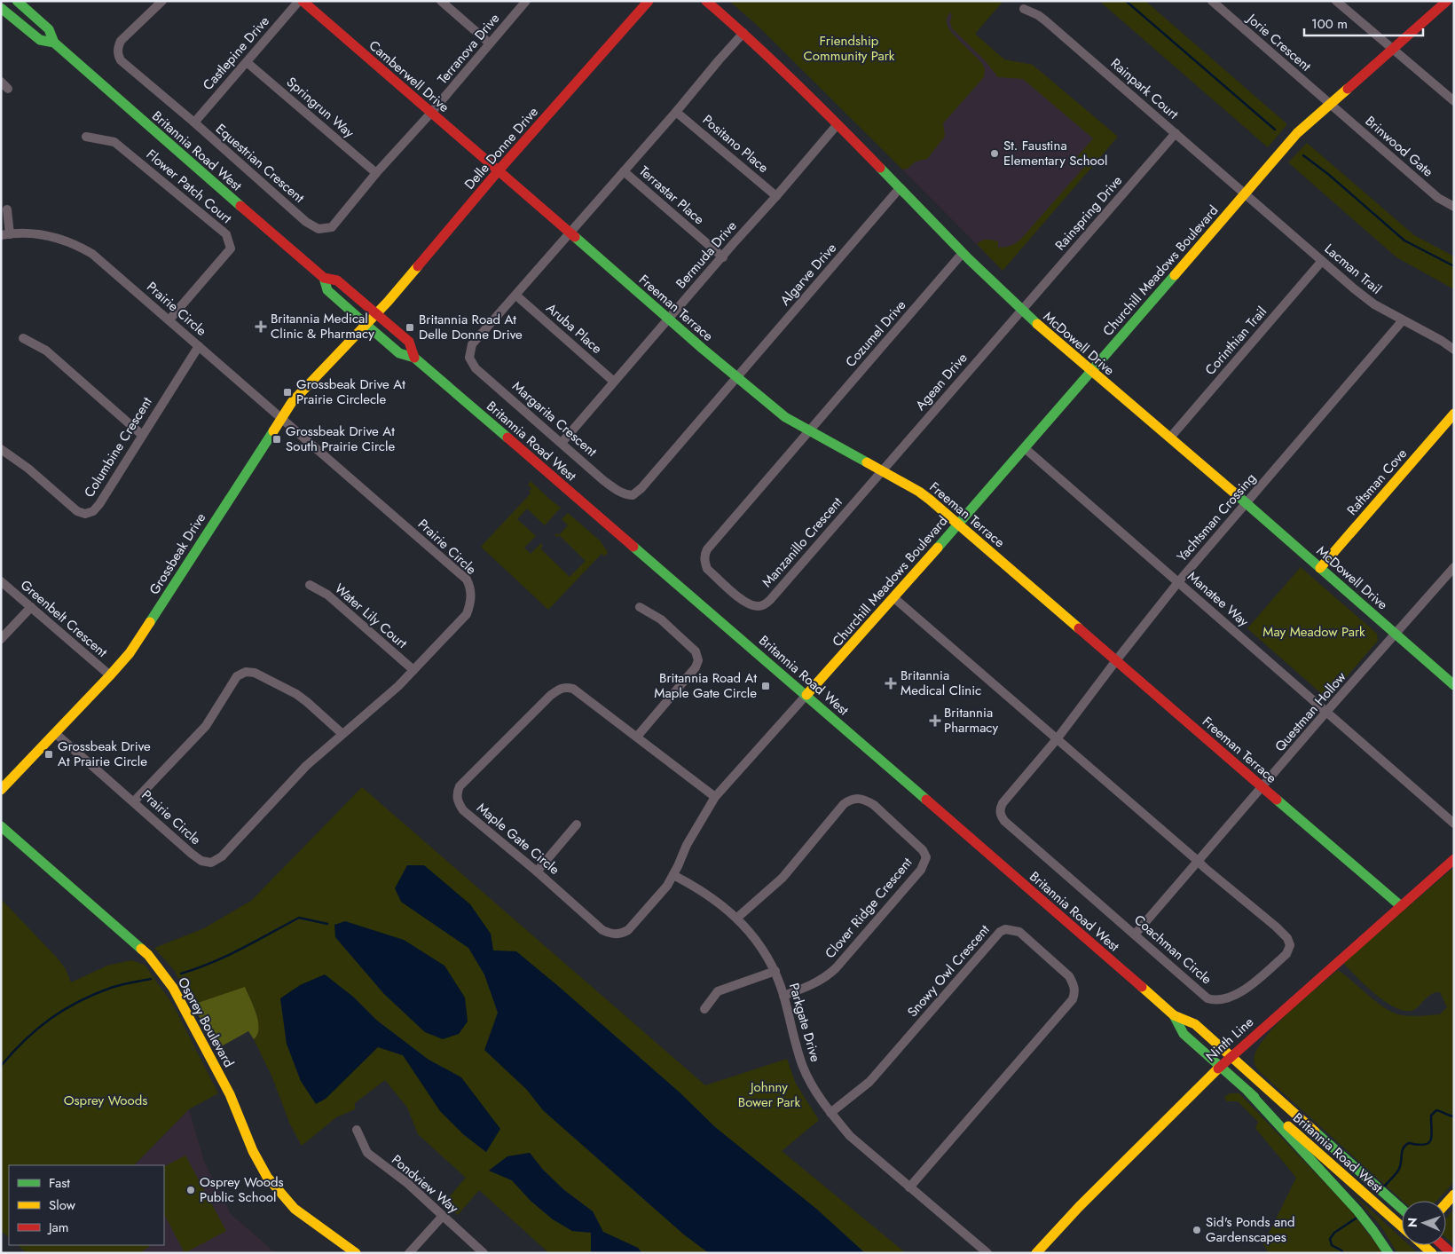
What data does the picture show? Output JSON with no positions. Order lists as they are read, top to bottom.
{
  "streets": {
    "main road": [
      "Camberwell Drive",
      "Delle Donne Drive",
      "Britannia Road West",
      "Churchill Meadows Boulevard",
      "Freeman Terrace",
      "McDowell Drive",
      "Raftsman Cove",
      "Grossbeak Drive",
      "Osprey Boulevard",
      "Ninth Line"
    ],
    "street": [
      "Jorie Crescent",
      "Terranova Drive",
      "Castlepine Drive",
      "Rainpark Court",
      "Springrun Way",
      "Positano Place",
      "Brinwood Gate",
      "Equestrian Crescent",
      "Flower Patch Court",
      "Terrastar Place",
      "Rainspring Drive",
      "Bermuda Drive",
      "Lacman Trail",
      "Algarve Drive",
      "Prairie Circle",
      "Aruba Place",
      "Cozumel Drive",
      "Corinthian Trail",
      "Agean Drive",
      "Margarita Crescent",
      "Columbine Crescent",
      "Yachtsman Crossing",
      "Manzanillo Crescent",
      "Manatee Way",
      "Water Lily Court",
      "Greenbelt Crescent",
      "Questman Hollow",
      "Maple Gate Circle",
      "Clover Ridge Crescent",
      "Coachman Circle",
      "Snowy Owl Crescent",
      "Parkgate Drive",
      "Pondview Way"
    ]
  },
  "crossings": [
    ["Jorie Crescent", "Brinwood Gate"],
    ["Jorie Crescent", "Churchill Meadows Boulevard"],
    ["Terranova Drive", "Camberwell Drive"],
    ["Terranova Drive", "Equestrian Crescent"],
    ["Castlepine Drive", "Springrun Way"],
    ["Castlepine Drive", "Equestrian Crescent"],
    ["Camberwell Drive", "Delle Donne Drive"],
    ["Camberwell Drive", "Equestrian Crescent"],
    ["Camberwell Drive", "Freeman Terrace"],
    ["Rainpark Court", "Rainspring Drive"],
    ["Rainpark Court", "Lacman Trail"],
    ["Rainpark Court", "Churchill Meadows Boulevard"],
    ["Springrun Way", "Equestrian Crescent"],
    ["Positano Place", "Bermuda Drive"],
    ["Brinwood Gate", "Churchill Meadows Boulevard"],
    ["Delle Donne Drive", "Britannia Road West"],
    ["Delle Donne Drive", "Freeman Terrace"],
    ["Delle Donne Drive", "Grossbeak Drive"],
    ["Britannia Road West", "Churchill Meadows Boulevard"],
    ["Britannia Road West", "Grossbeak Drive"],
    ["Britannia Road West", "Maple Gate Circle"],
    ["Britannia Road West", "Ninth Line"],
    ["Flower Patch Court", "Prairie Circle"],
    ["Terrastar Place", "Bermuda Drive"],
    ["Rainspring Drive", "McDowell Drive"],
    ["Rainspring Drive", "Agean Drive"],
    ["Bermuda Drive", "Freeman Terrace"],
    ["Bermuda Drive", "Aruba Place"],
    ["Bermuda Drive", "McDowell Drive"],
    ["Bermuda Drive", "Margarita Crescent"],
    ["Lacman Trail", "Churchill Meadows Boulevard"],
    ["Lacman Trail", "Corinthian Trail"],
    ["Lacman Trail", "Yachtsman Crossing"],
    ["Churchill Meadows Boulevard", "Freeman Terrace"],
    ["Churchill Meadows Boulevard", "McDowell Drive"],
    ["Churchill Meadows Boulevard", "Manatee Way"],
    ["Churchill Meadows Boulevard", "Maple Gate Circle"],
    ["Churchill Meadows Boulevard", "Coachman Circle"],
    ["Algarve Drive", "Freeman Terrace"],
    ["Algarve Drive", "McDowell Drive"],
    ["Algarve Drive", "Margarita Crescent"],
    ["Freeman Terrace", "Cozumel Drive"],
    ["Freeman Terrace", "Agean Drive"],
    ["Freeman Terrace", "Margarita Crescent"],
    ["Freeman Terrace", "Yachtsman Crossing"],
    ["Freeman Terrace", "Manzanillo Crescent"],
    ["Freeman Terrace", "Questman Hollow"],
    ["Freeman Terrace", "Ninth Line"],
    ["Prairie Circle", "Columbine Crescent"],
    ["Prairie Circle", "Grossbeak Drive"],
    ["Prairie Circle", "Water Lily Court"],
    ["Aruba Place", "Margarita Crescent"],
    ["Cozumel Drive", "McDowell Drive"],
    ["Cozumel Drive", "Manzanillo Crescent"],
    ["Corinthian Trail", "McDowell Drive"],
    ["McDowell Drive", "Agean Drive"],
    ["McDowell Drive", "Raftsman Cove"],
    ["McDowell Drive", "Yachtsman Crossing"],
    ["McDowell Drive", "Questman Hollow"],
    ["Agean Drive", "Manzanillo Crescent"],
    ["Yachtsman Crossing", "Manatee Way"],
    ["Yachtsman Crossing", "Coachman Circle"],
    ["Grossbeak Drive", "Greenbelt Crescent"],
    ["Manatee Way", "Questman Hollow"],
    ["Questman Hollow", "Coachman Circle"],
    ["Maple Gate Circle", "Parkgate Drive"],
    ["Clover Ridge Crescent", "Parkgate Drive"],
    ["Snowy Owl Crescent", "Parkgate Drive"]
  ],
  "parks": [
    "Friendship Community Park",
    "May Meadow Park",
    "Johnny Bower Park",
    "Osprey Woods"
  ],
  "places": {
    "other": ["St. Faustina Elementary School", "Osprey Woods Public School", "Sid's Ponds and Gardenscapes"],
    "health": ["Britannia Medical Clinic & Pharmacy", "Britannia Medical Clinic", "Britannia Pharmacy"],
    "transit": [
      "Britannia Road At Delle Donne Drive",
      "Grossbeak Drive At Prairie Circlecle",
      "Grossbeak Drive At South Prairie Circle",
      "Britannia Road At Maple Gate Circle",
      "Grossbeak Drive At Prairie Circle"
    ]
  },
  "legend": ["Fast", "Slow", "Jam"],
  "scale_bar": "100 m",
  "north": "left"
}
